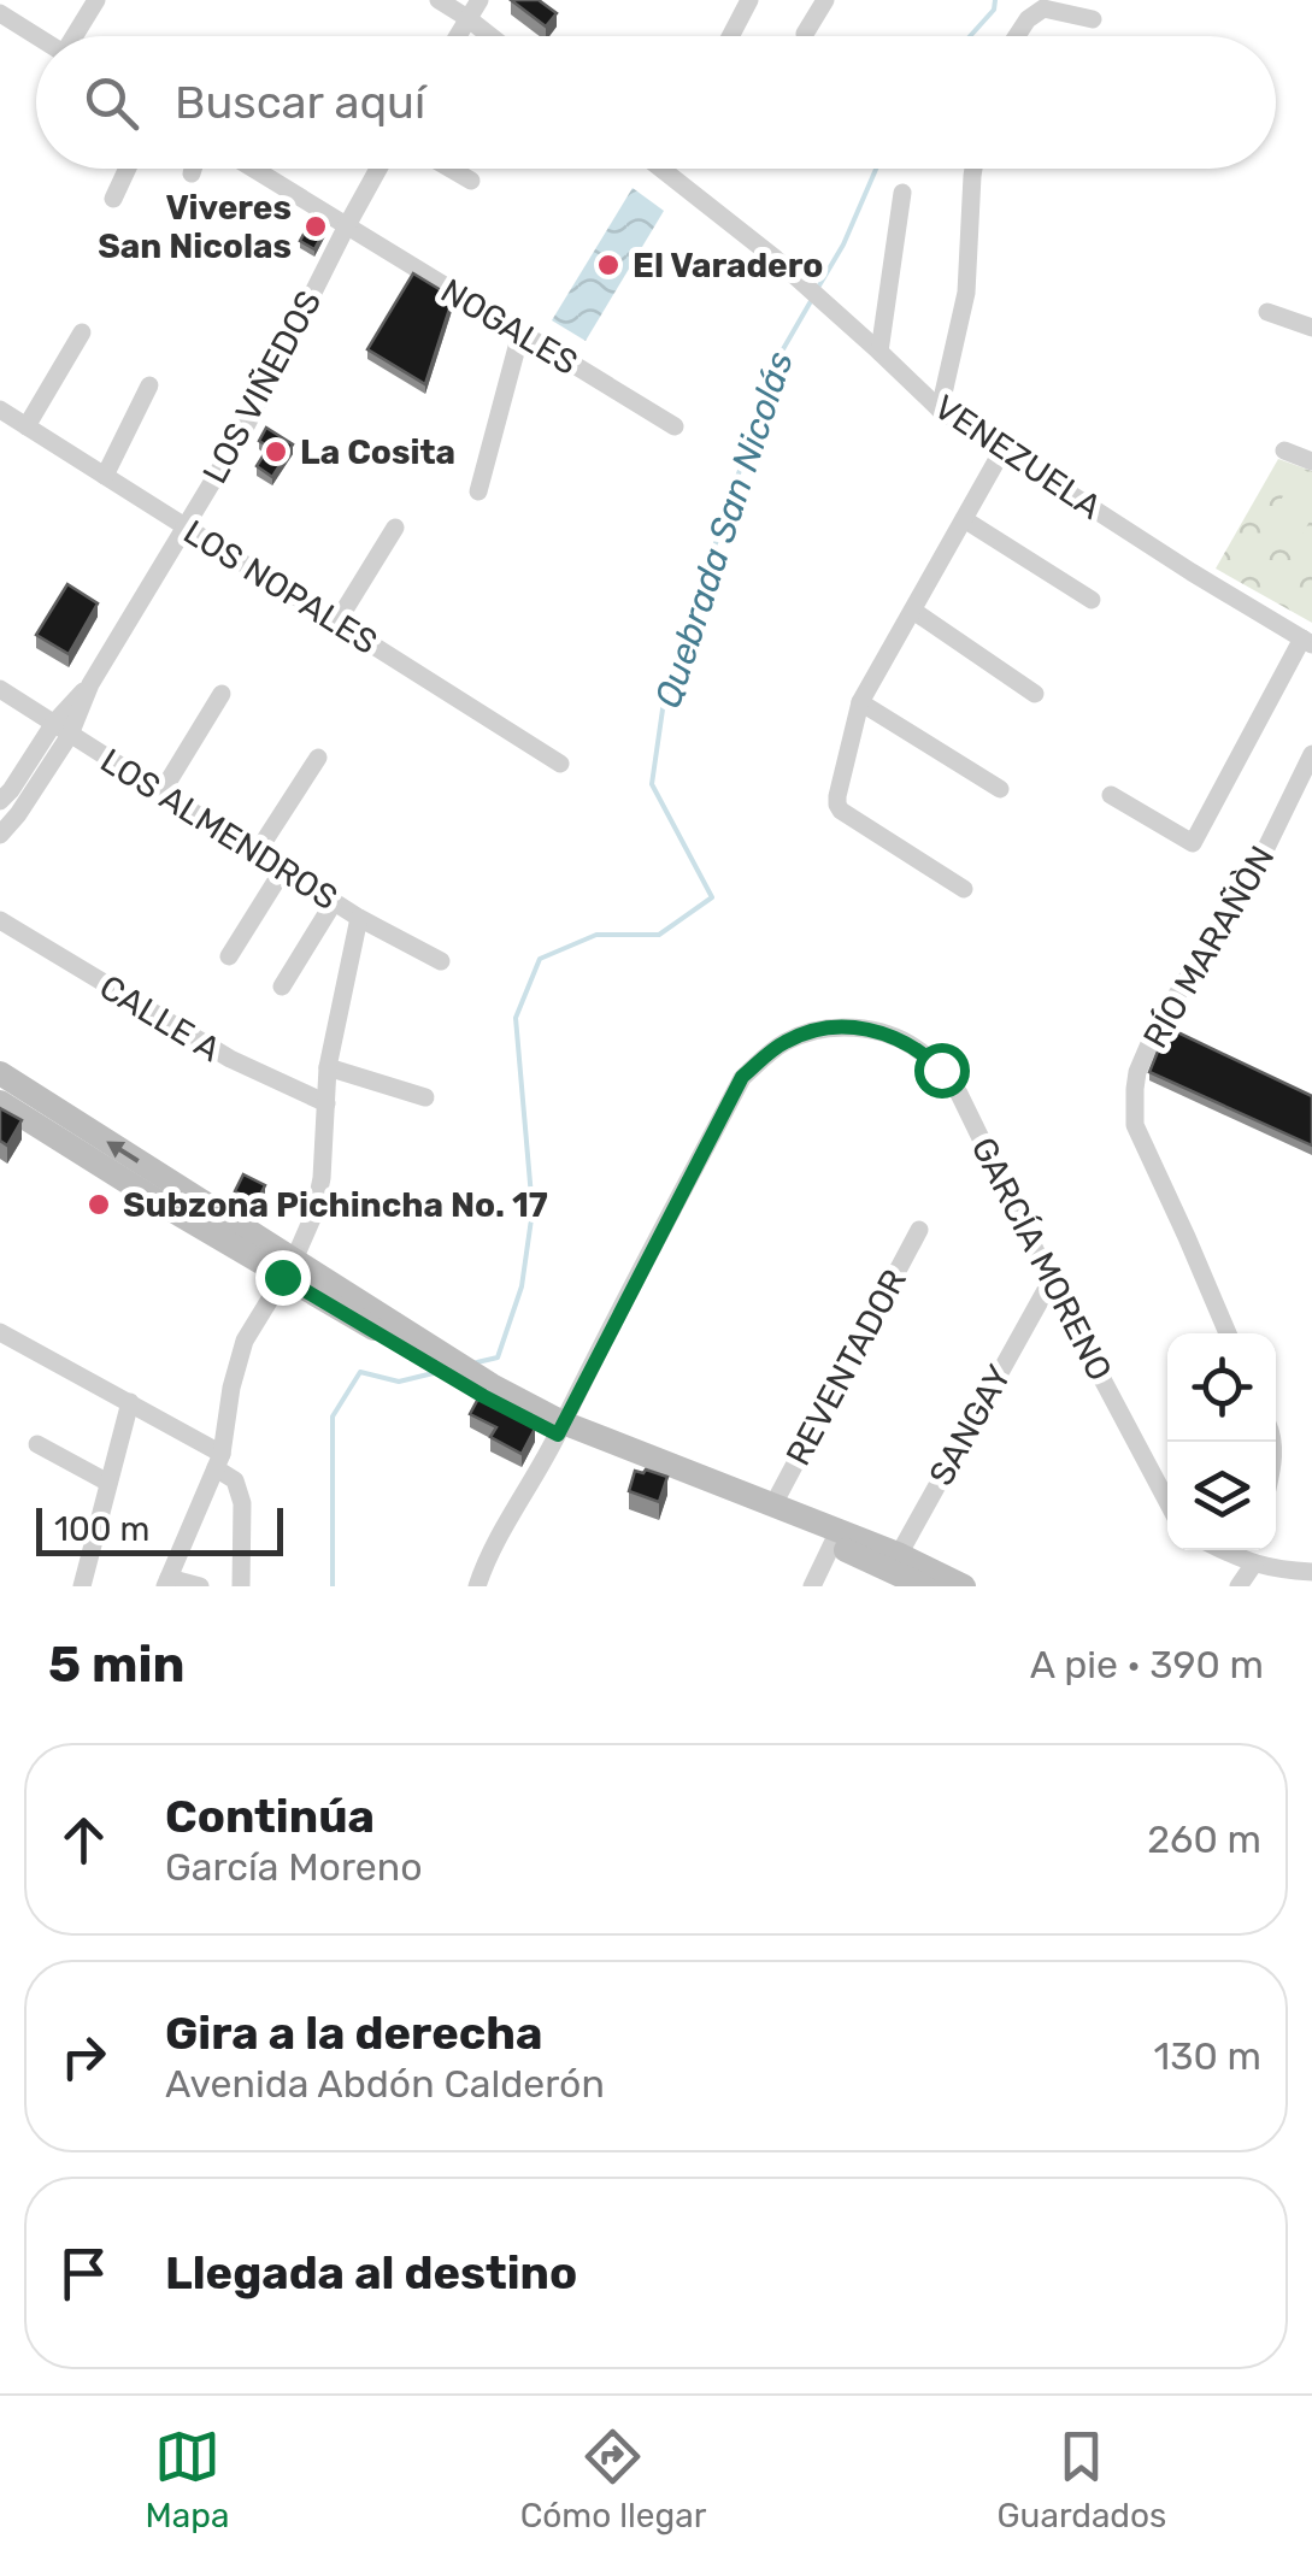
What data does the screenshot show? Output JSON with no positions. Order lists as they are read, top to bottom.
{
  "streets": {
    "street": [
      "NOGALES",
      "LOS VIÑEDOS",
      "VENEZUELA",
      "LOS NOPALES",
      "LOS ALMENDROS",
      "RÍO MARAÑÒN",
      "CALLE A",
      "GARCÍA MORENO",
      "REVENTADOR",
      "SANGAY"
    ]
  },
  "crossings": [
    ["NOGALES", "LOS VIÑEDOS"],
    ["LOS VIÑEDOS", "LOS NOPALES"],
    ["LOS VIÑEDOS", "LOS ALMENDROS"],
    ["GARCÍA MORENO", "SANGAY"]
  ],
  "water": ["Quebrada San Nicolás"],
  "places": [
    "Viveres San Nicolas",
    "El Varadero",
    "La Cosita",
    "Subzona Pichincha No. 17"
  ],
  "scale_bar": "100 m",
  "page": {
    "search": "Buscar aquí",
    "scale": "100 m",
    "heading": ["5 min", "A pie · 390 m"],
    "list": [
      ["Continúa", "García Moreno", "260 m"],
      ["Gira a la derecha", "Avenida Abdón Calderón", "130 m"],
      "Llegada al destino"
    ],
    "nav": ["Mapa", "Cómo llegar", "Guardados"]
  }
}
